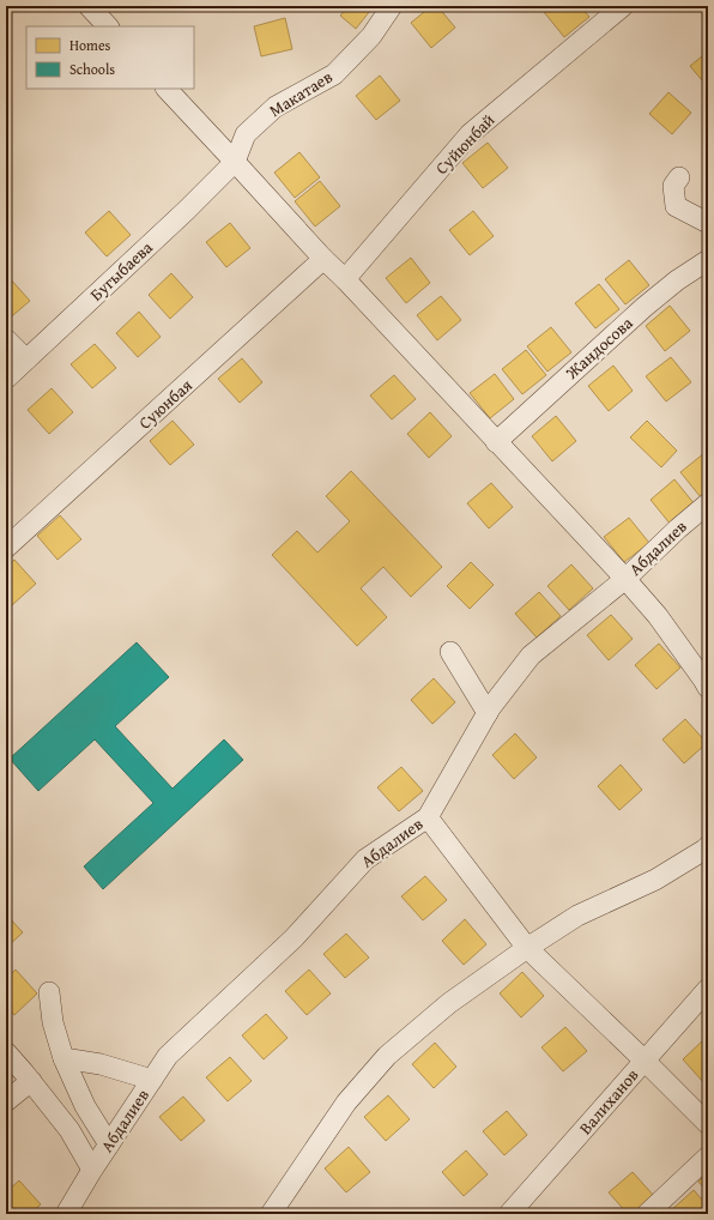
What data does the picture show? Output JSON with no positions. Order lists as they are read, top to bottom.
{
  "streets": {
    "street": [
      "Макатаев",
      "Суйюнбай",
      "Бугыбаева",
      "Жандосова",
      "Суюнбая",
      "Абдалиев",
      "Валиханов"
    ]
  },
  "crossings": [
    ["Макатаев", "Бугыбаева"]
  ],
  "legend": ["Homes", "Schools"]
}
